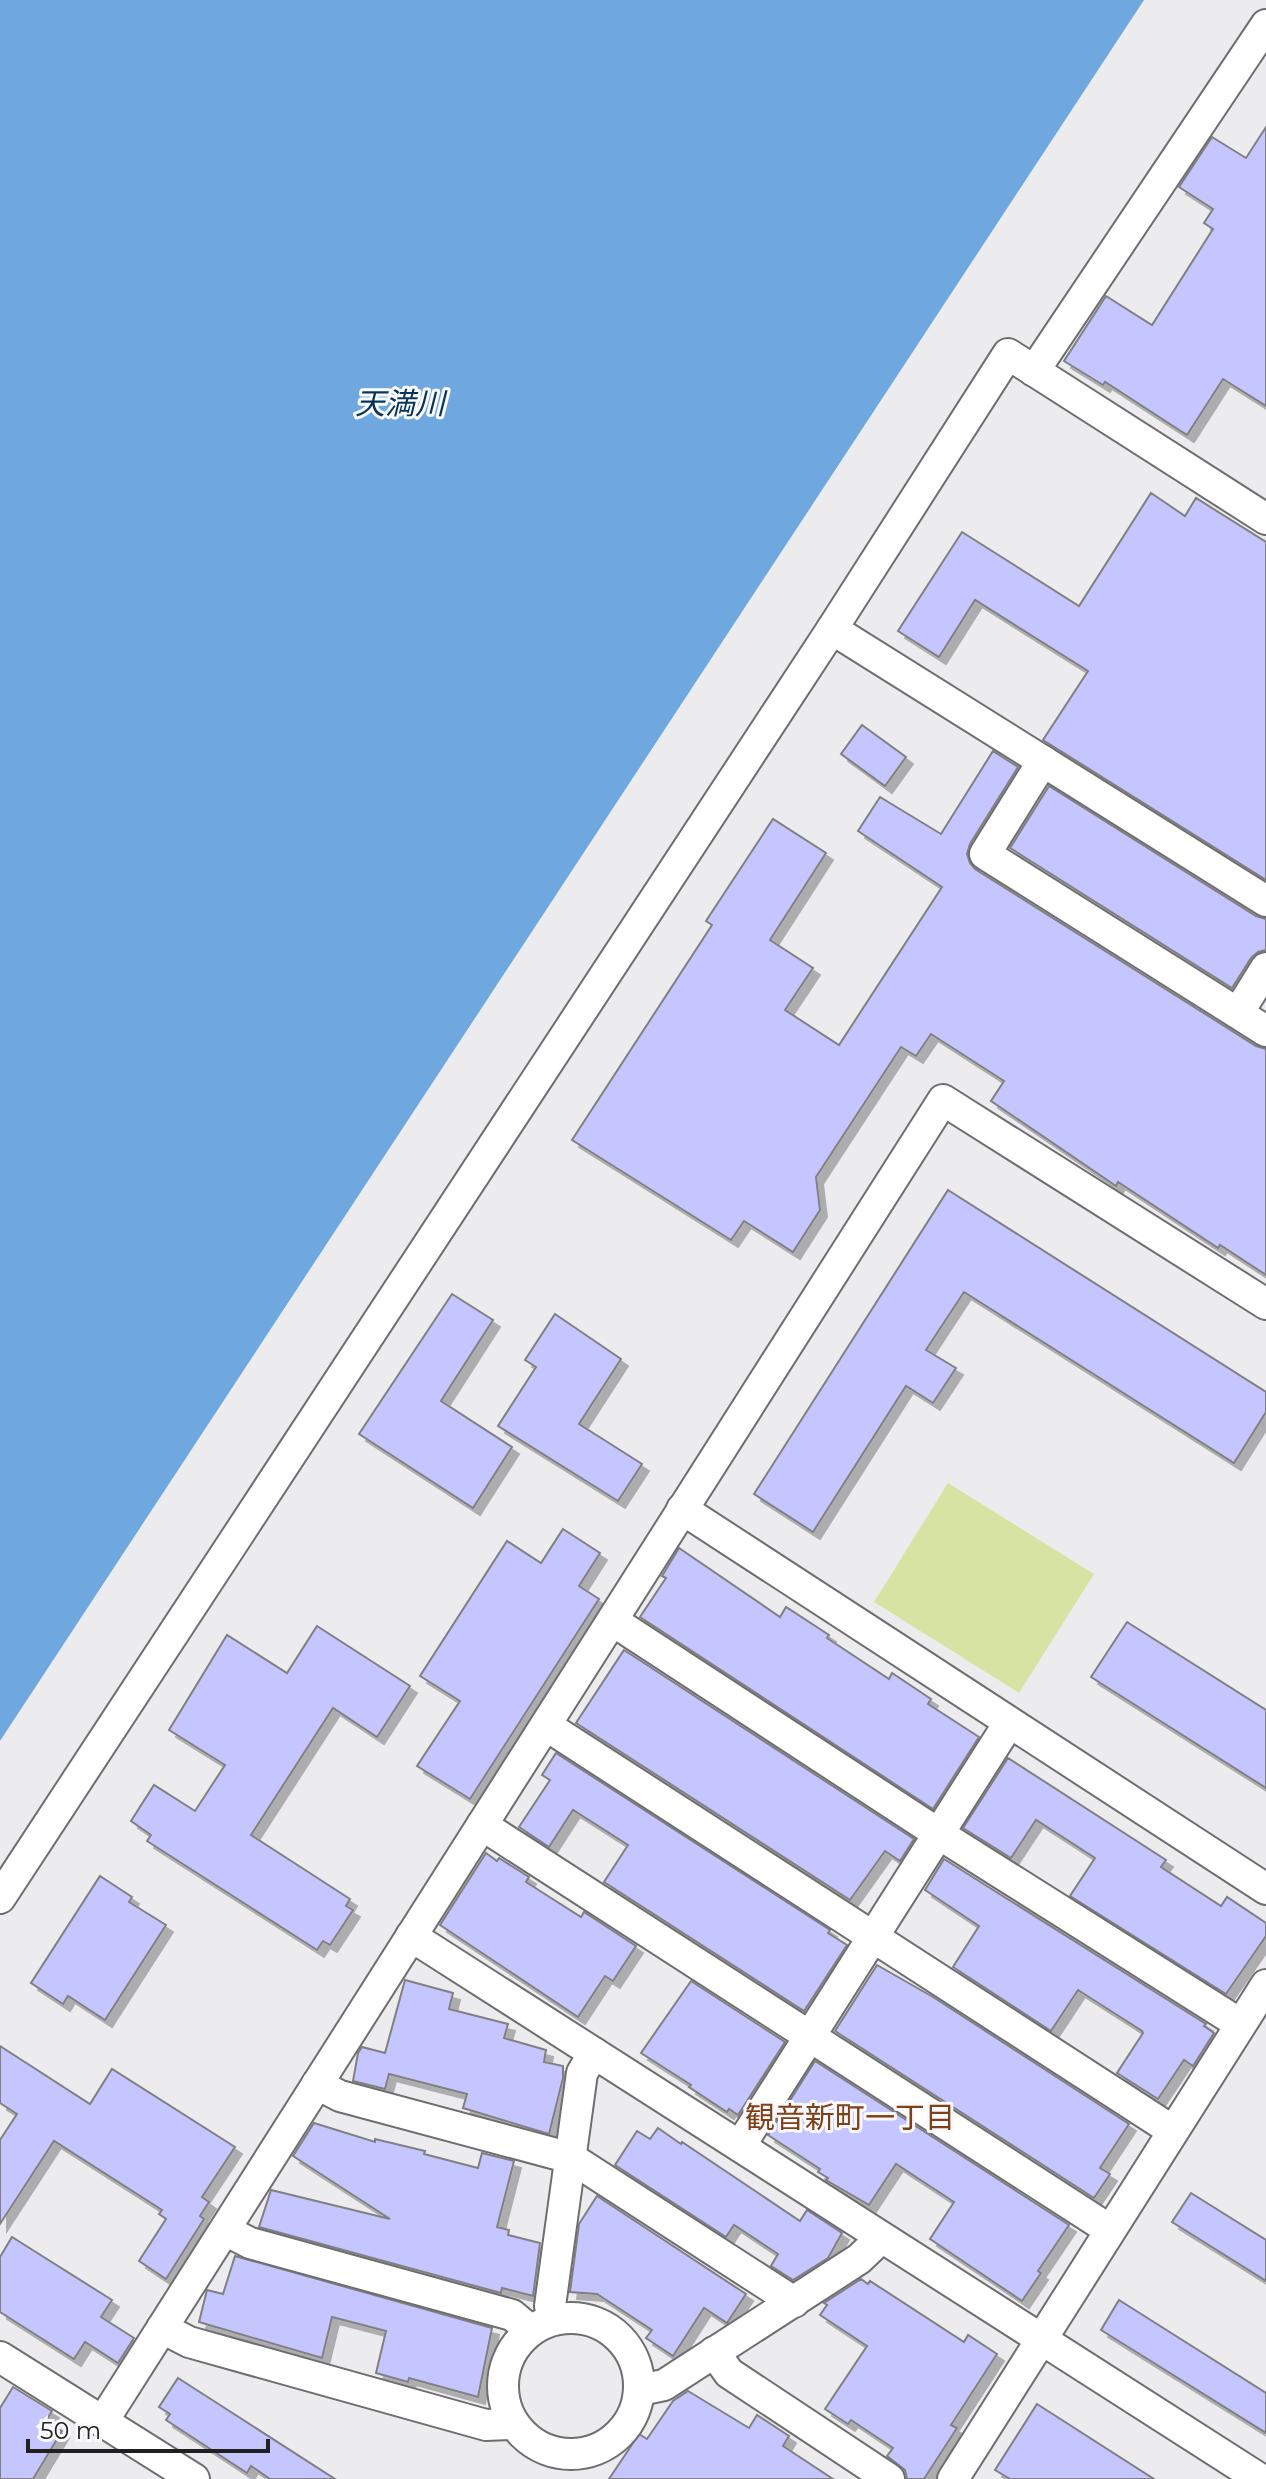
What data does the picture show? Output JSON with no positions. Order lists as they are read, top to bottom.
{
  "districts": ["観音新町一丁目"],
  "water": ["天満川"],
  "scale_bar": "50 m"
}
